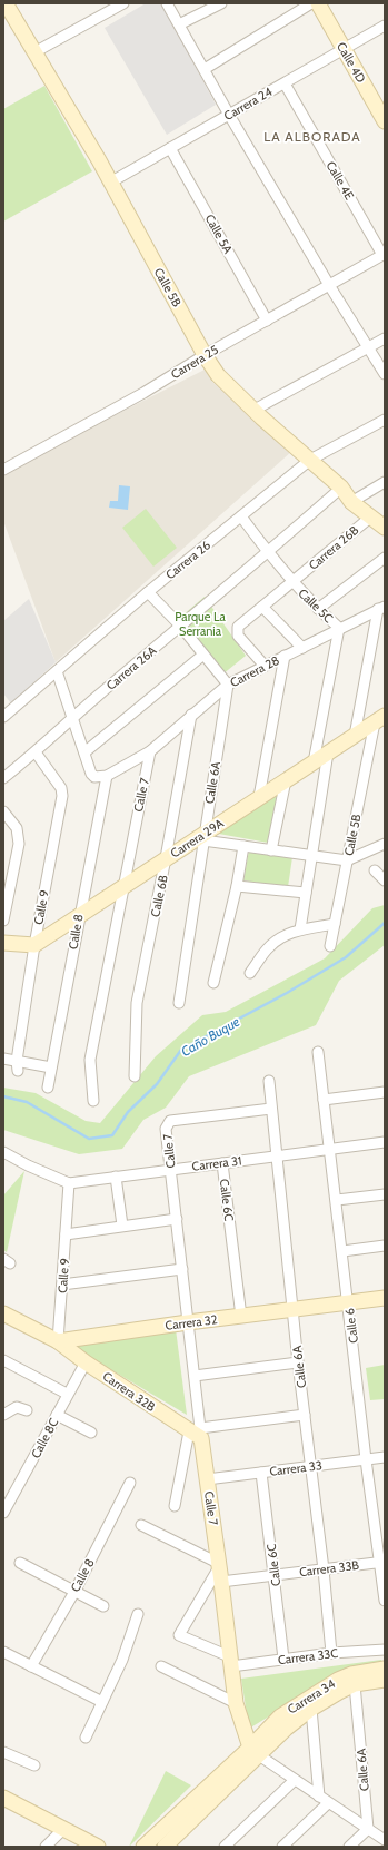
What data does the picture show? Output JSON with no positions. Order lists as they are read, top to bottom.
{
  "streets": {
    "street": [
      "Calle 4D",
      "Carrera 24",
      "Calle 4E",
      "Calle 5A",
      "Calle 5B",
      "Carrera 25",
      "Carrera 26B",
      "Carrera 26",
      "Calle 5C",
      "Carrera 26A",
      "Carrera 28",
      "Calle 6A",
      "Calle 7",
      "Carrera 29A",
      "Calle 6B",
      "Calle 9",
      "Calle 8",
      "Carrera 31",
      "Calle 6C",
      "Carrera 32",
      "Calle 6",
      "Carrera 32B",
      "Calle 8C",
      "Carrera 33",
      "Carrera 33B",
      "Carrera 33C",
      "Carrera 34"
    ]
  },
  "crossings": [
    ["Calle 4D", "Carrera 24"],
    ["Carrera 24", "Calle 4E"],
    ["Carrera 24", "Calle 5A"],
    ["Carrera 24", "Calle 5B"],
    ["Calle 4E", "Carrera 25"],
    ["Calle 5A", "Carrera 25"],
    ["Calle 5B", "Carrera 25"],
    ["Calle 5B", "Carrera 26B"],
    ["Calle 5B", "Carrera 26"],
    ["Calle 5B", "Carrera 26A"],
    ["Calle 5B", "Carrera 29A"],
    ["Carrera 26B", "Calle 5C"],
    ["Carrera 26B", "Carrera 28"],
    ["Carrera 26", "Calle 5C"],
    ["Calle 5C", "Carrera 26A"],
    ["Calle 5C", "Carrera 28"],
    ["Calle 5C", "Carrera 29A"],
    ["Carrera 26A", "Calle 9"],
    ["Carrera 28", "Calle 6A"],
    ["Carrera 28", "Calle 7"],
    ["Carrera 28", "Calle 6B"],
    ["Carrera 28", "Calle 8"],
    ["Calle 6A", "Calle 7"],
    ["Calle 6A", "Carrera 29A"],
    ["Calle 6A", "Carrera 31"],
    ["Calle 6A", "Carrera 32"],
    ["Calle 6A", "Carrera 33"],
    ["Calle 6A", "Carrera 33B"],
    ["Calle 6A", "Carrera 33C"],
    ["Calle 6A", "Carrera 34"],
    ["Calle 7", "Carrera 29A"],
    ["Calle 7", "Carrera 31"],
    ["Calle 7", "Carrera 32"],
    ["Calle 7", "Carrera 32B"],
    ["Calle 7", "Carrera 33"],
    ["Calle 7", "Carrera 33B"],
    ["Calle 7", "Carrera 33C"],
    ["Calle 7", "Carrera 34"],
    ["Carrera 29A", "Calle 6B"],
    ["Carrera 29A", "Calle 9"],
    ["Carrera 29A", "Calle 8"],
    ["Calle 9", "Carrera 31"],
    ["Calle 9", "Carrera 32"],
    ["Calle 9", "Carrera 32B"],
    ["Carrera 31", "Calle 6C"],
    ["Carrera 31", "Calle 6"],
    ["Calle 6C", "Carrera 32"],
    ["Calle 6C", "Carrera 33"],
    ["Calle 6C", "Carrera 33B"],
    ["Calle 6C", "Carrera 33C"],
    ["Carrera 32", "Calle 6"],
    ["Carrera 32", "Carrera 32B"],
    ["Calle 6", "Carrera 33"],
    ["Calle 6", "Carrera 33B"],
    ["Carrera 32B", "Calle 8C"]
  ],
  "districts": ["LA ALBORADA"],
  "water": ["Caño Buque"],
  "parks": ["Parque La Serrania"]
}
